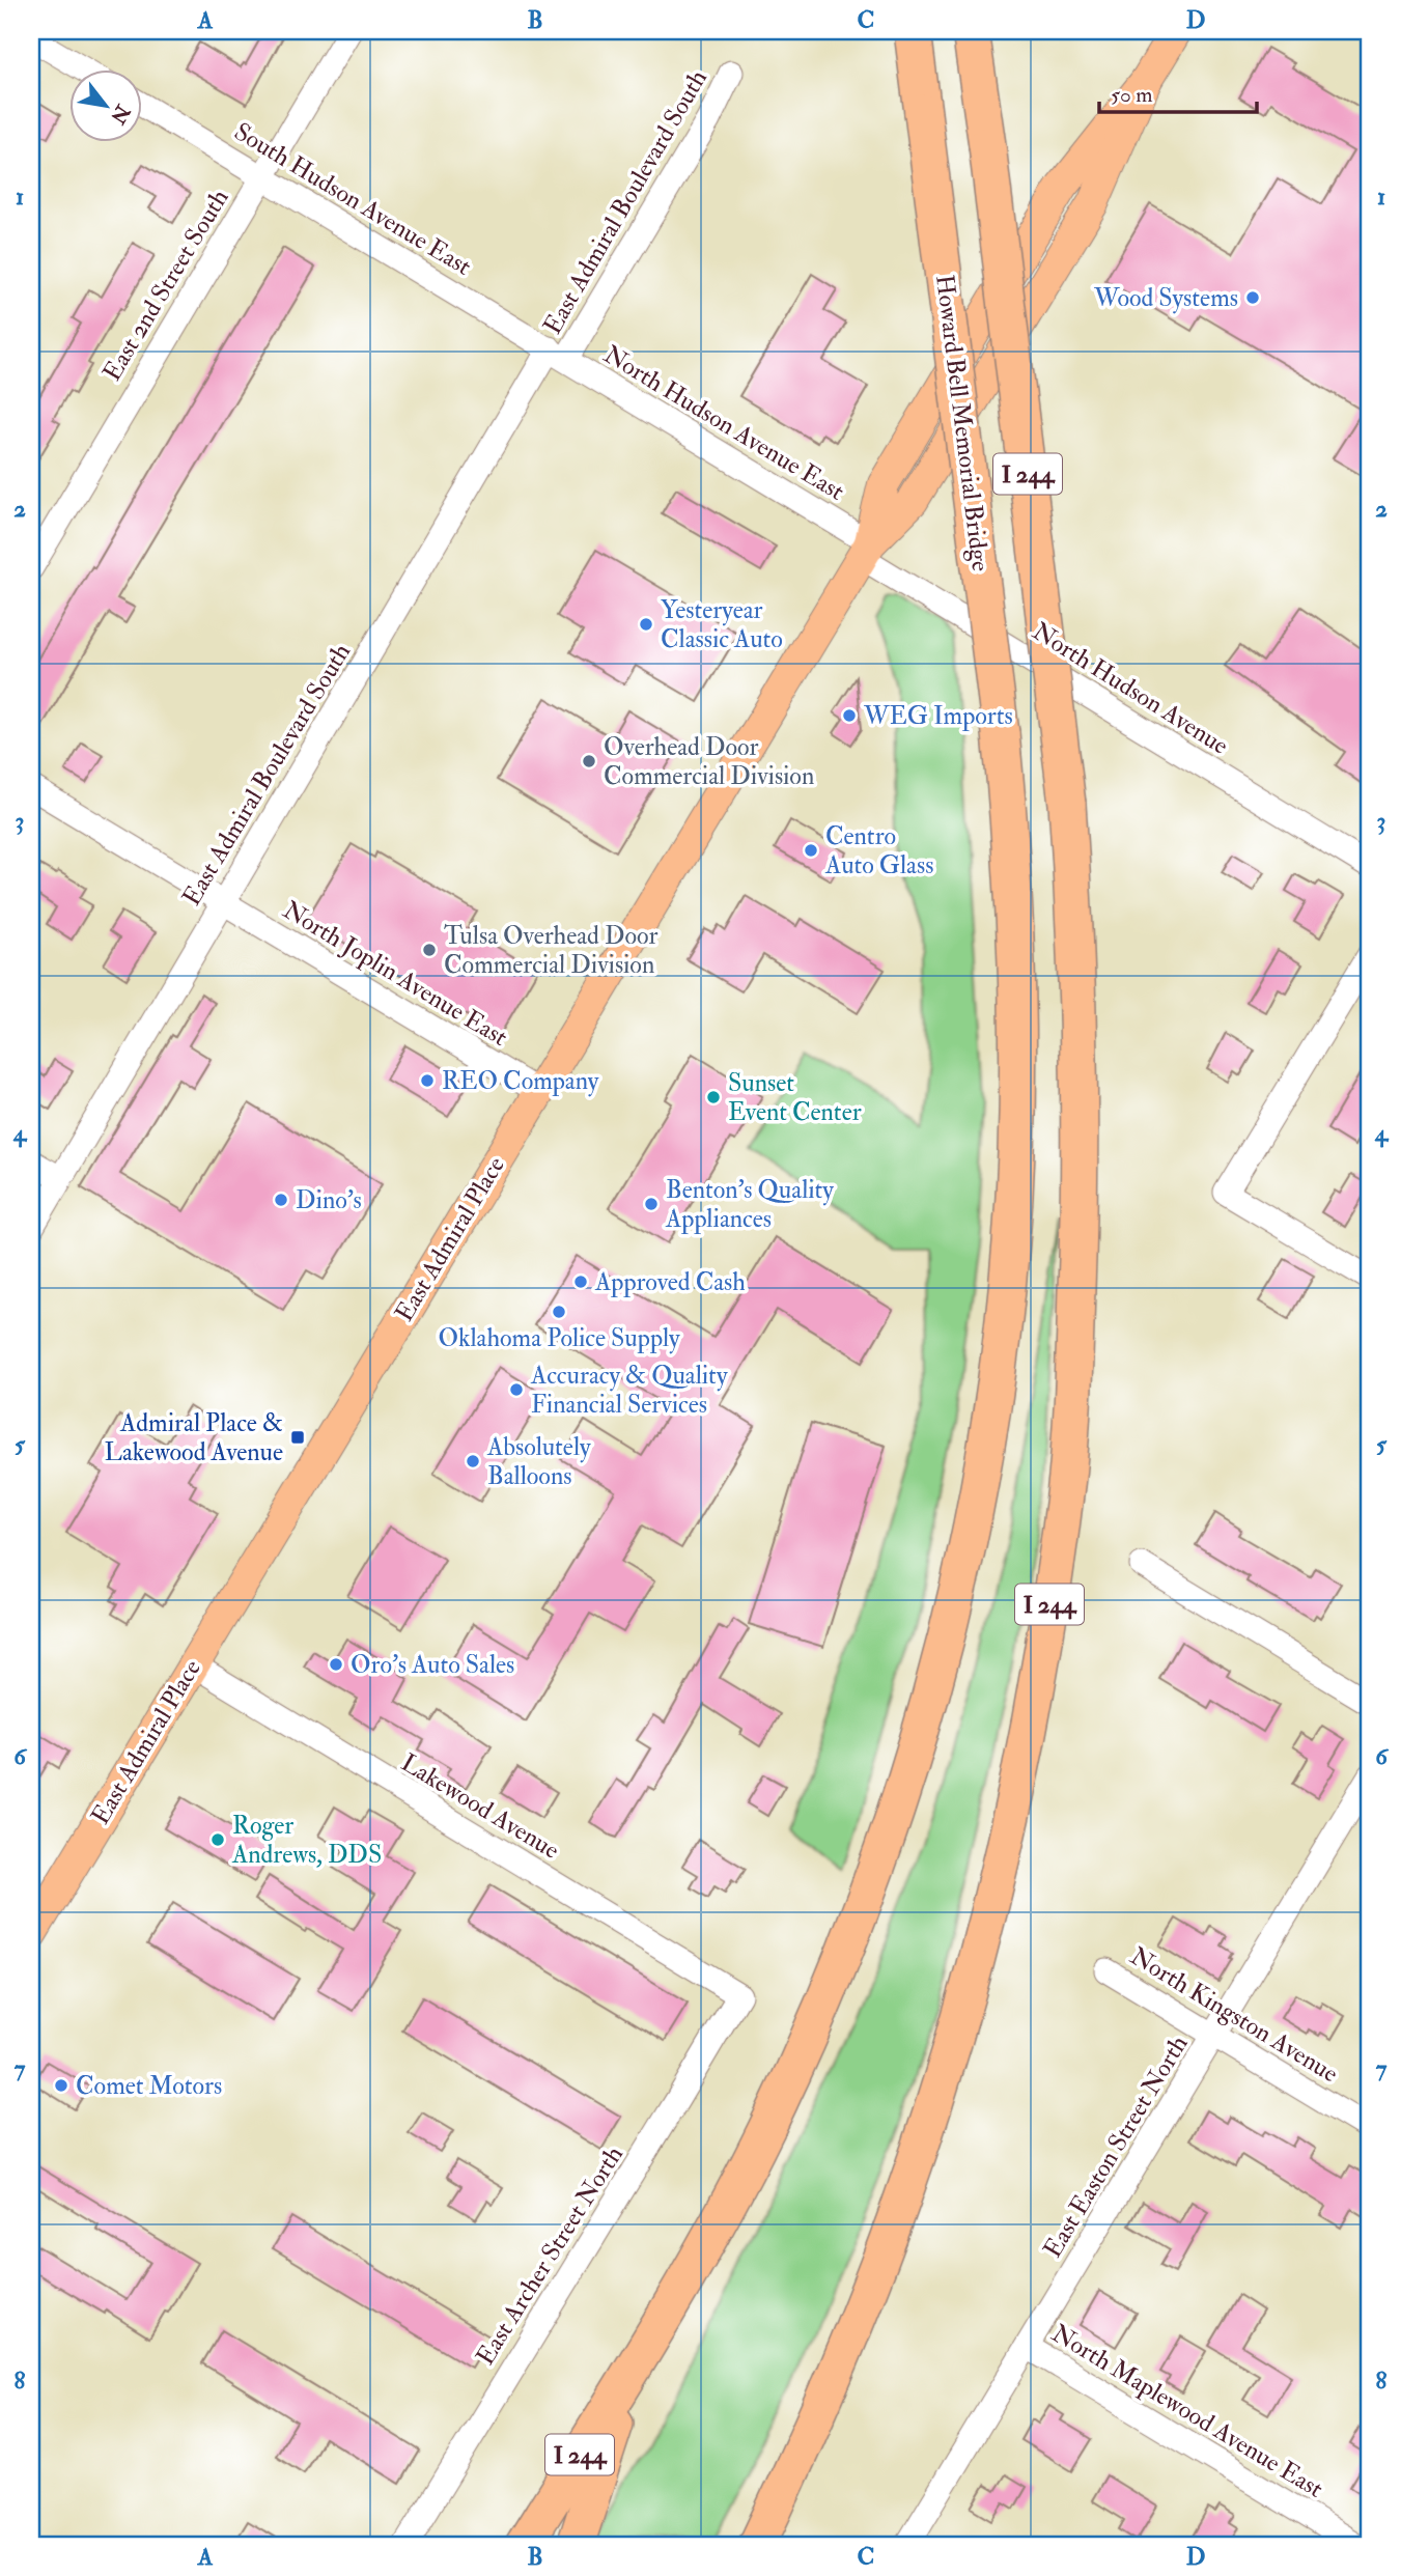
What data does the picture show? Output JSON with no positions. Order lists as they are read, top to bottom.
{
  "streets": {
    "highway": ["Howard Bell Memorial Bridge", "I 244"],
    "main road": ["East Admiral Place"],
    "street": [
      "South Hudson Avenue East",
      "East Admiral Boulevard South",
      "East 2nd Street South",
      "North Hudson Avenue East",
      "North Hudson Avenue",
      "North Joplin Avenue East",
      "Lakewood Avenue",
      "North Kingston Avenue",
      "East Easton Street North",
      "East Archer Street North",
      "North Maplewood Avenue East"
    ]
  },
  "crossings": [
    ["South Hudson Avenue East", "East Admiral Boulevard South"],
    ["South Hudson Avenue East", "East 2nd Street South"],
    ["South Hudson Avenue East", "North Hudson Avenue East"],
    ["East Admiral Boulevard South", "North Hudson Avenue East"],
    ["East Admiral Boulevard South", "North Joplin Avenue East"],
    ["North Hudson Avenue East", "North Hudson Avenue"],
    ["North Hudson Avenue East", "East Admiral Place"],
    ["Howard Bell Memorial Bridge", "I 244"],
    ["North Hudson Avenue", "East Admiral Place"],
    ["North Joplin Avenue East", "East Admiral Place"],
    ["East Admiral Place", "Lakewood Avenue"],
    ["Lakewood Avenue", "East Archer Street North"],
    ["North Kingston Avenue", "East Easton Street North"],
    ["East Easton Street North", "North Maplewood Avenue East"]
  ],
  "places": {
    "other": [
      "Wood Systems",
      "Yesteryear Classic Auto",
      "WEG Imports",
      "Overhead Door Commercial Division",
      "Centro Auto Glass",
      "Tulsa Overhead Door Commercial Division",
      "REO Company",
      "Sunset Event Center",
      "Dino's",
      "Benton's Quality Appliances",
      "Approved Cash",
      "Oklahoma Police Supply",
      "Accuracy & Quality Financial Services",
      "Absolutely Balloons",
      "Oro's Auto Sales",
      "Roger Andrews, DDS",
      "Comet Motors"
    ],
    "transit": ["Admiral Place & Lakewood Avenue"]
  },
  "scale_bar": "50 m",
  "north": "bottom right",
  "grid": {
    "columns": [
      "A",
      "B",
      "C",
      "D"
    ],
    "rows": [
      "1",
      "2",
      "3",
      "4",
      "5",
      "6",
      "7",
      "8"
    ]
  }
}
